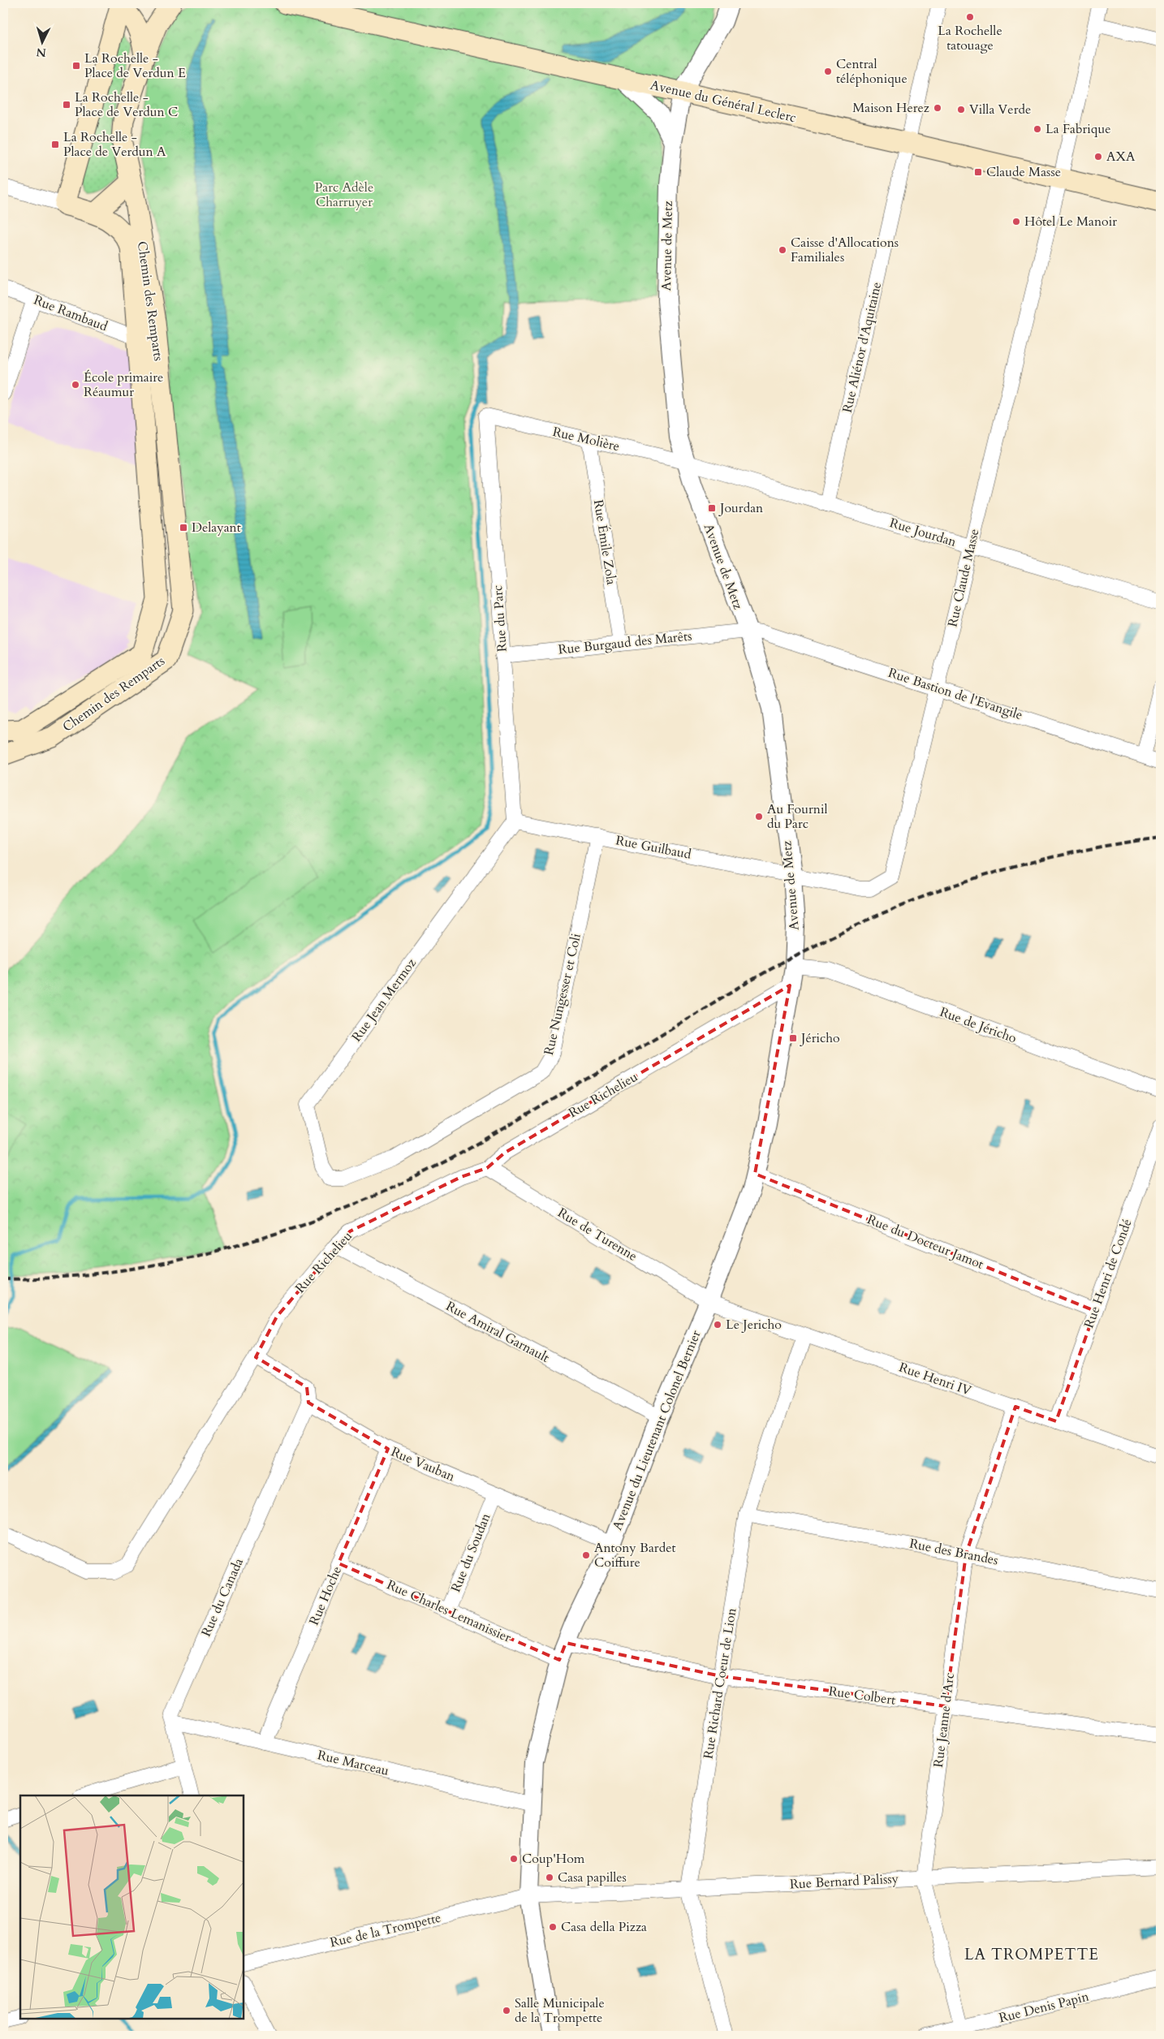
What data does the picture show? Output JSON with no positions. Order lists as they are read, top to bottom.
{
  "streets": {
    "main road": ["Avenue du Général Leclerc", "Chemin des Remparts"],
    "street": [
      "Avenue de Metz",
      "Rue Rambaud",
      "Rue Aliénor d'Aquitaine",
      "Rue Molière",
      "Rue Jourdan",
      "Rue Émile Zola",
      "Rue Claude Masse",
      "Rue du Parc",
      "Rue Burgaud des Marêts",
      "Rue Bastion de l'Evangile",
      "Rue Guilbaud",
      "Rue Nungesser et Coli",
      "Rue Jean Mermoz",
      "Rue de Jéricho",
      "Rue Richelieu",
      "Rue de Turenne",
      "Rue du Docteur Jamot",
      "Rue Henri de Condé",
      "Rue Amiral Garnault",
      "Rue Henri IV",
      "Avenue du Lieutenant Colonel Bernier",
      "Rue Vauban",
      "Rue des Brandes",
      "Rue du Soudan",
      "Rue Hoche",
      "Rue du Canada",
      "Rue Charles Lemanissier",
      "Rue Richard Coeur de Lion",
      "Rue Colbert",
      "Rue Jeanne d'Arc",
      "Rue Marceau",
      "Rue Bernard Palissy",
      "Rue de la Trompette",
      "Rue Denis Papin"
    ]
  },
  "crossings": [
    ["Avenue du Général Leclerc", "Avenue de Metz"],
    ["Avenue du Général Leclerc", "Rue Aliénor d'Aquitaine"],
    ["Avenue du Général Leclerc", "Rue Claude Masse"],
    ["Avenue de Metz", "Rue Molière"],
    ["Avenue de Metz", "Rue Jourdan"],
    ["Avenue de Metz", "Rue Claude Masse"],
    ["Avenue de Metz", "Rue Burgaud des Marêts"],
    ["Avenue de Metz", "Rue Bastion de l'Evangile"],
    ["Avenue de Metz", "Rue Guilbaud"],
    ["Avenue de Metz", "Rue de Jéricho"],
    ["Avenue de Metz", "Avenue du Lieutenant Colonel Bernier"],
    ["Chemin des Remparts", "Rue Rambaud"],
    ["Rue Aliénor d'Aquitaine", "Rue Jourdan"],
    ["Rue Molière", "Rue Jourdan"],
    ["Rue Molière", "Rue Émile Zola"],
    ["Rue Molière", "Rue du Parc"],
    ["Rue Jourdan", "Rue Claude Masse"],
    ["Rue Émile Zola", "Rue Burgaud des Marêts"],
    ["Rue Claude Masse", "Rue Bastion de l'Evangile"],
    ["Rue Claude Masse", "Rue Guilbaud"],
    ["Rue du Parc", "Rue Burgaud des Marêts"],
    ["Rue du Parc", "Rue Guilbaud"],
    ["Rue du Parc", "Rue Jean Mermoz"],
    ["Rue Burgaud des Marêts", "Rue Bastion de l'Evangile"],
    ["Rue Guilbaud", "Rue Nungesser et Coli"],
    ["Rue Guilbaud", "Rue Jean Mermoz"],
    ["Rue Nungesser et Coli", "Rue Jean Mermoz"],
    ["Rue de Jéricho", "Avenue du Lieutenant Colonel Bernier"],
    ["Rue Richelieu", "Rue de Turenne"],
    ["Rue Richelieu", "Rue Amiral Garnault"],
    ["Rue Richelieu", "Avenue du Lieutenant Colonel Bernier"],
    ["Rue de Turenne", "Rue Henri IV"],
    ["Rue de Turenne", "Avenue du Lieutenant Colonel Bernier"],
    ["Rue du Docteur Jamot", "Rue Henri de Condé"],
    ["Rue du Docteur Jamot", "Avenue du Lieutenant Colonel Bernier"],
    ["Rue Henri de Condé", "Rue Henri IV"],
    ["Rue Amiral Garnault", "Avenue du Lieutenant Colonel Bernier"],
    ["Rue Henri IV", "Avenue du Lieutenant Colonel Bernier"],
    ["Rue Henri IV", "Rue Richard Coeur de Lion"],
    ["Rue Henri IV", "Rue Jeanne d'Arc"],
    ["Avenue du Lieutenant Colonel Bernier", "Rue Vauban"],
    ["Avenue du Lieutenant Colonel Bernier", "Rue Charles Lemanissier"],
    ["Avenue du Lieutenant Colonel Bernier", "Rue Colbert"],
    ["Avenue du Lieutenant Colonel Bernier", "Rue Marceau"],
    ["Avenue du Lieutenant Colonel Bernier", "Rue Bernard Palissy"],
    ["Avenue du Lieutenant Colonel Bernier", "Rue de la Trompette"],
    ["Rue Vauban", "Rue du Soudan"],
    ["Rue Vauban", "Rue Hoche"],
    ["Rue Vauban", "Rue du Canada"],
    ["Rue des Brandes", "Rue Richard Coeur de Lion"],
    ["Rue des Brandes", "Rue Jeanne d'Arc"],
    ["Rue du Soudan", "Rue Charles Lemanissier"],
    ["Rue Hoche", "Rue Charles Lemanissier"],
    ["Rue Hoche", "Rue Marceau"],
    ["Rue du Canada", "Rue Marceau"],
    ["Rue Richard Coeur de Lion", "Rue Colbert"],
    ["Rue Richard Coeur de Lion", "Rue Bernard Palissy"],
    ["Rue Colbert", "Rue Jeanne d'Arc"],
    ["Rue Jeanne d'Arc", "Rue Bernard Palissy"],
    ["Rue Jeanne d'Arc", "Rue Denis Papin"],
    ["Rue Bernard Palissy", "Rue de la Trompette"]
  ],
  "districts": ["LA TROMPETTE"],
  "parks": ["Parc Adèle Charruyer"],
  "places": {
    "other": [
      "La Rochelle tatouage",
      "Central téléphonique",
      "Maison Herez",
      "Villa Verde",
      "La Fabrique",
      "AXA",
      "Hôtel Le Manoir",
      "Caisse d'Allocations Familiales",
      "École primaire Réaumur",
      "Au Fournil du Parc",
      "Le Jericho",
      "Antony Bardet Coiffure",
      "Coup'Hom",
      "Casa papilles",
      "Casa della Pizza",
      "Salle Municipale de la Trompette"
    ],
    "transit": [
      "La Rochelle - Place de Verdun E",
      "La Rochelle - Place de Verdun C",
      "La Rochelle - Place de Verdun A",
      "Claude Masse",
      "Jourdan",
      "Delayant",
      "Jéricho"
    ]
  },
  "north": "bottom"
}
